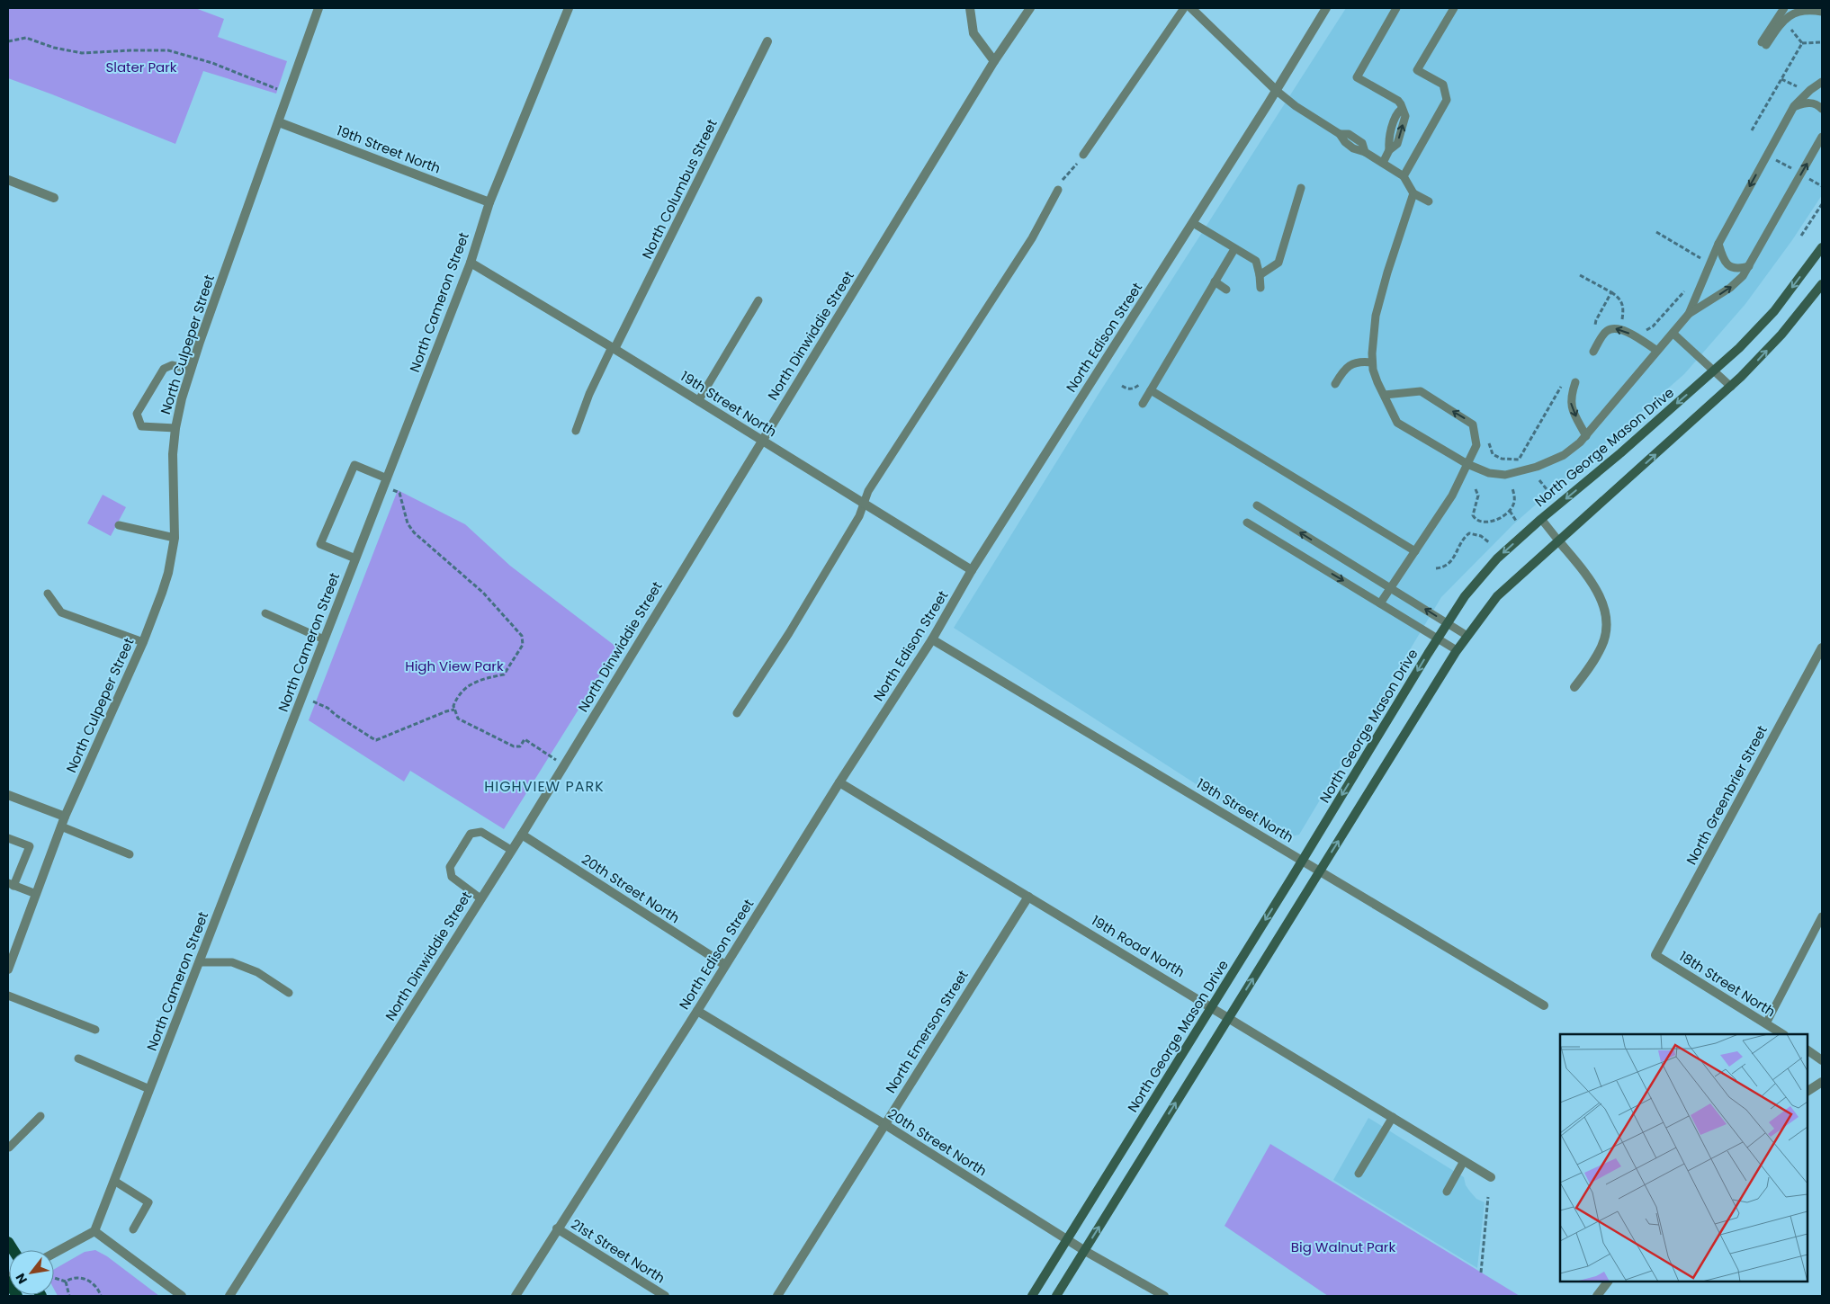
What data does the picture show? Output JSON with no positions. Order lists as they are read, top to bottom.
{
  "streets": {
    "main road": ["North George Mason Drive"],
    "street": [
      "19th Street North",
      "North Columbus Street",
      "North Cameron Street",
      "North Dinwiddie Street",
      "North Edison Street",
      "North Culpeper Street",
      "North Greenbrier Street",
      "20th Street North",
      "19th Road North",
      "18th Street North",
      "North Emerson Street",
      "21st Street North"
    ]
  },
  "crossings": [
    ["19th Street North", "North Columbus Street"],
    ["19th Street North", "North Cameron Street"],
    ["19th Street North", "North Dinwiddie Street"],
    ["19th Street North", "North Edison Street"],
    ["19th Street North", "North Culpeper Street"],
    ["19th Street North", "North George Mason Drive"],
    ["North Dinwiddie Street", "20th Street North"],
    ["North Edison Street", "20th Street North"],
    ["North Edison Street", "19th Road North"],
    ["North Edison Street", "21st Street North"],
    ["North George Mason Drive", "20th Street North"],
    ["North George Mason Drive", "19th Road North"],
    ["North Greenbrier Street", "18th Street North"],
    ["20th Street North", "North Emerson Street"],
    ["19th Road North", "North Emerson Street"]
  ],
  "districts": ["HIGHVIEW PARK"],
  "parks": ["Slater Park", "High View Park", "Big Walnut Park"],
  "north": "bottom left"
}
